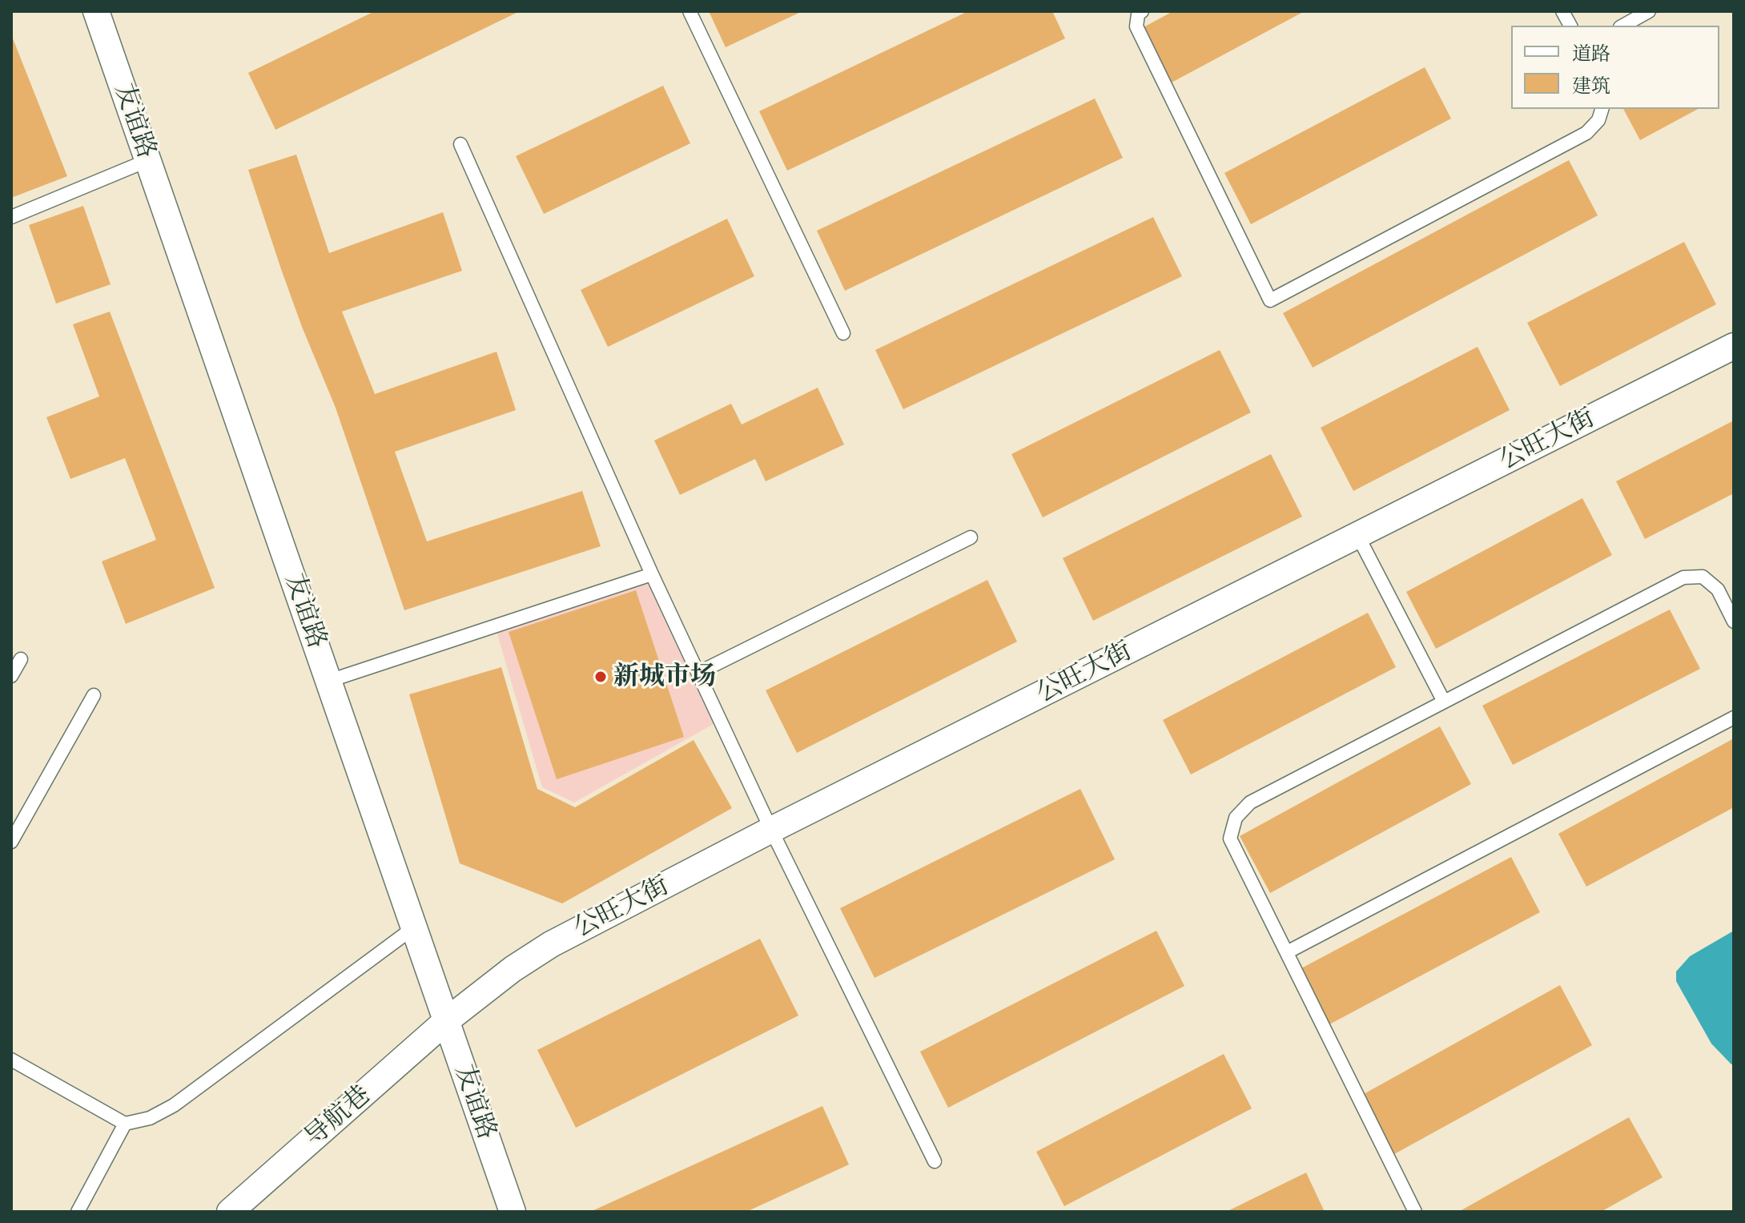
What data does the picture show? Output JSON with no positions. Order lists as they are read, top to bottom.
{
  "streets": {
    "street": ["友谊路", "公旺大街", "导航巷"]
  },
  "crossings": [
    ["友谊路", "公旺大街"],
    ["友谊路", "导航巷"],
    ["公旺大街", "导航巷"]
  ],
  "places": ["新城市场"],
  "legend": ["道路", "建筑"]
}
